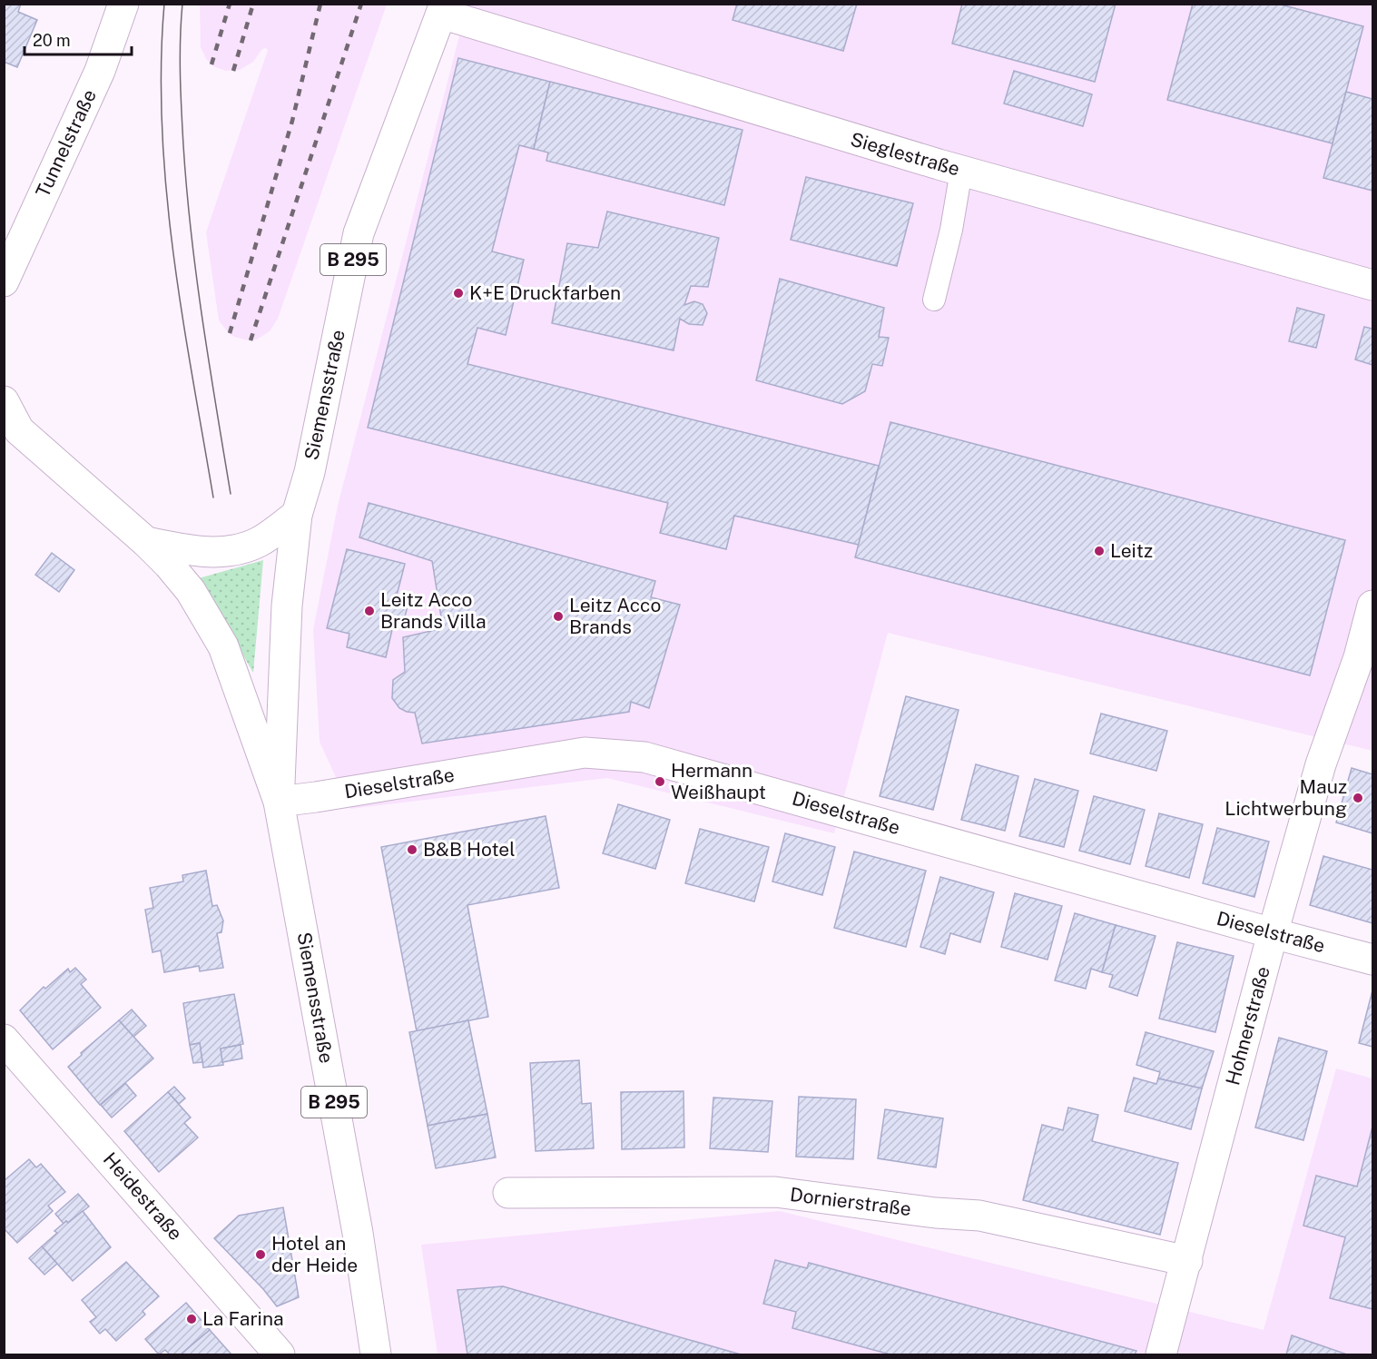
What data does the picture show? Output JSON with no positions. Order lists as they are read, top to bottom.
{
  "streets": {
    "street": [
      "Tunnelstraße",
      "Sieglestraße",
      "B 295",
      "Siemensstraße",
      "Dieselstraße",
      "Hohnerstraße",
      "Heidestraße",
      "Dornierstraße"
    ]
  },
  "crossings": [
    ["Sieglestraße", "Siemensstraße"],
    ["B 295", "Siemensstraße"],
    ["Siemensstraße", "Dieselstraße"],
    ["Dieselstraße", "Hohnerstraße"],
    ["Hohnerstraße", "Dornierstraße"]
  ],
  "places": [
    "K+E Druckfarben",
    "Leitz",
    "Leitz Acco Brands Villa",
    "Leitz Acco Brands",
    "Hermann Weißhaupt",
    "Mauz Lichtwerbung",
    "B&B Hotel",
    "Hotel an der Heide",
    "La Farina"
  ],
  "scale_bar": "20 m"
}
